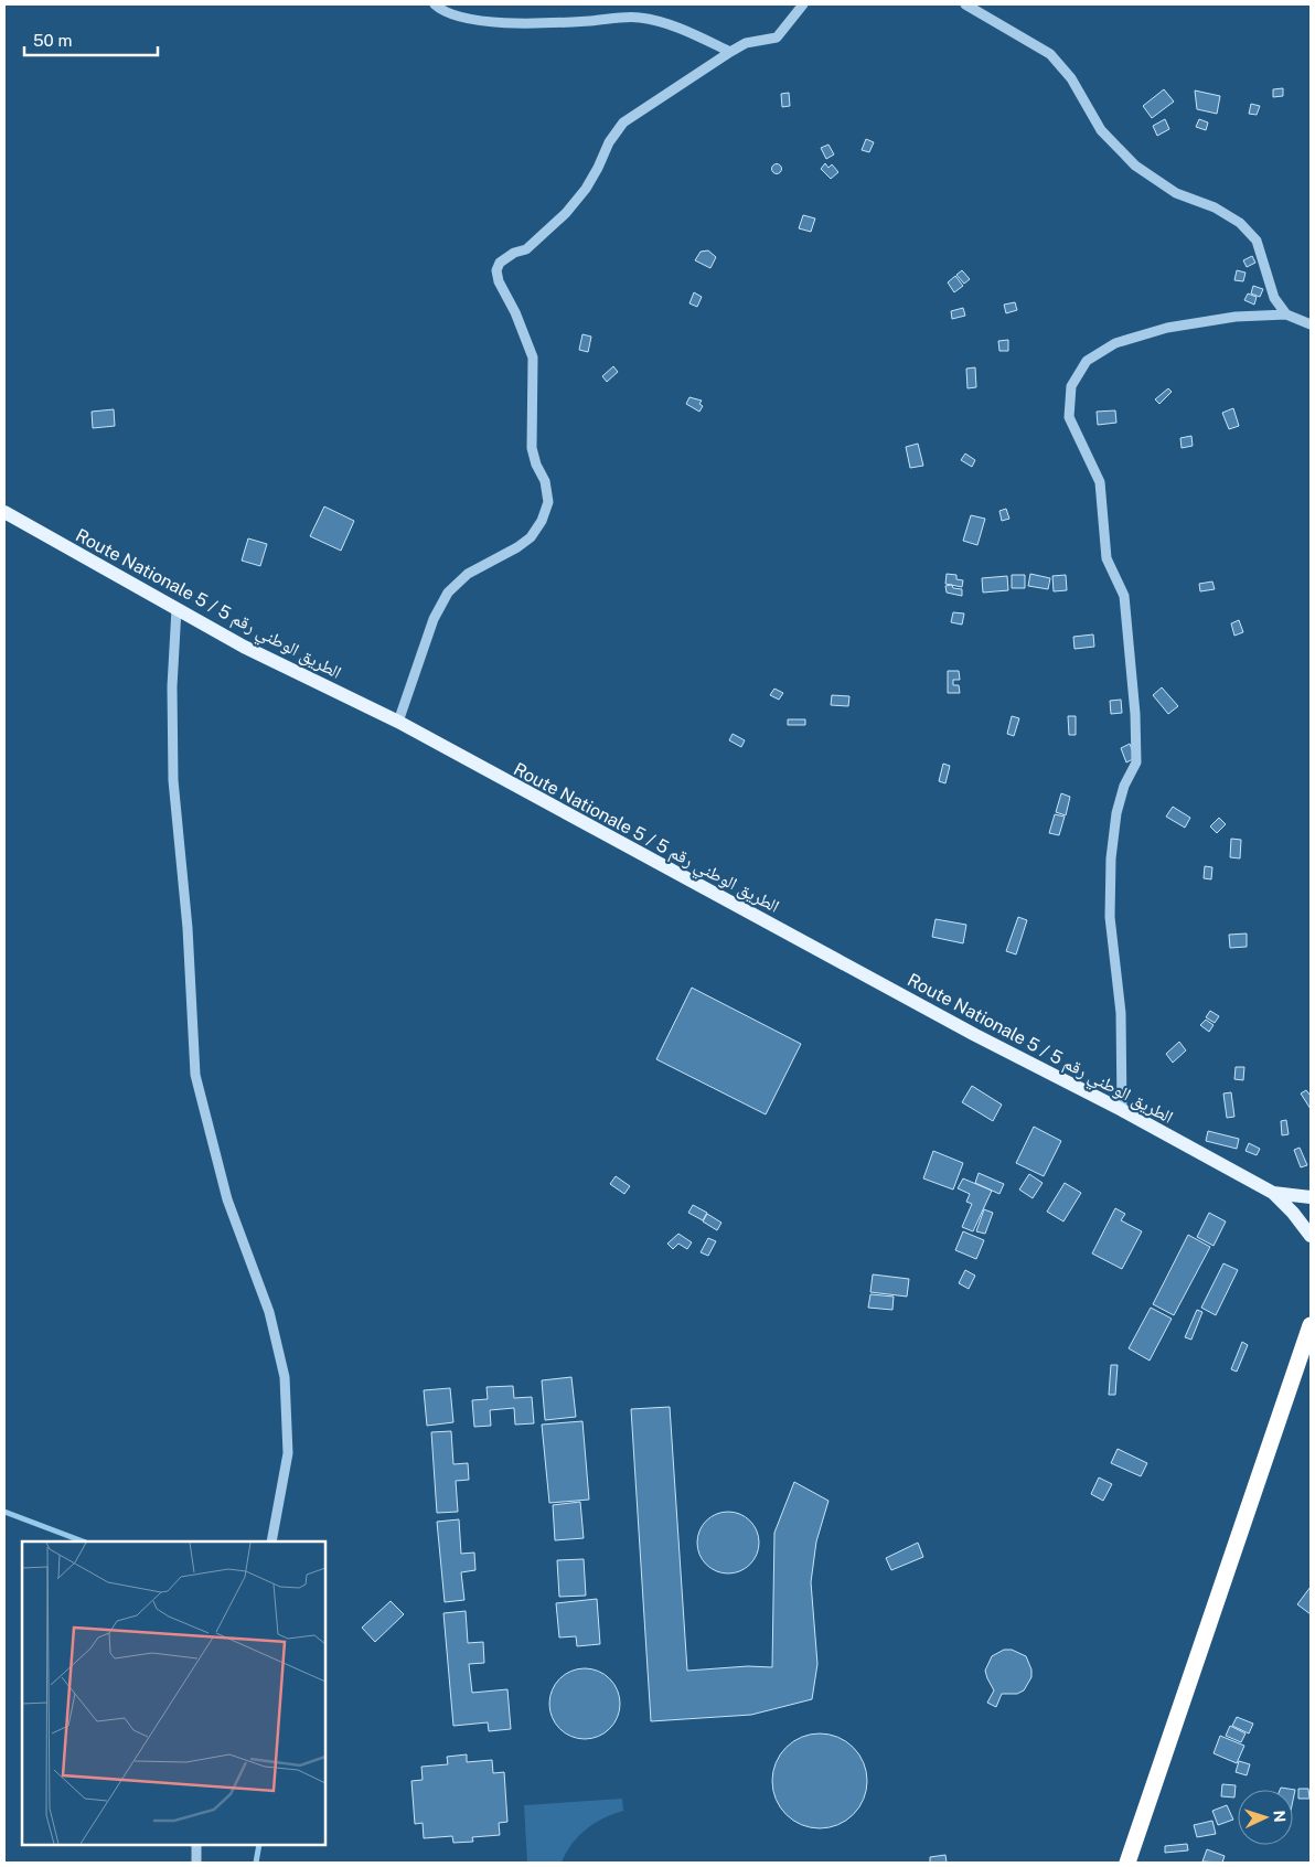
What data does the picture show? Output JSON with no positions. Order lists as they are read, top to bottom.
{
  "streets": {
    "main road": ["Route Nationale 5 / الطريق الوطني رقم 5"]
  },
  "scale_bar": "50 m",
  "north": "right"
}
